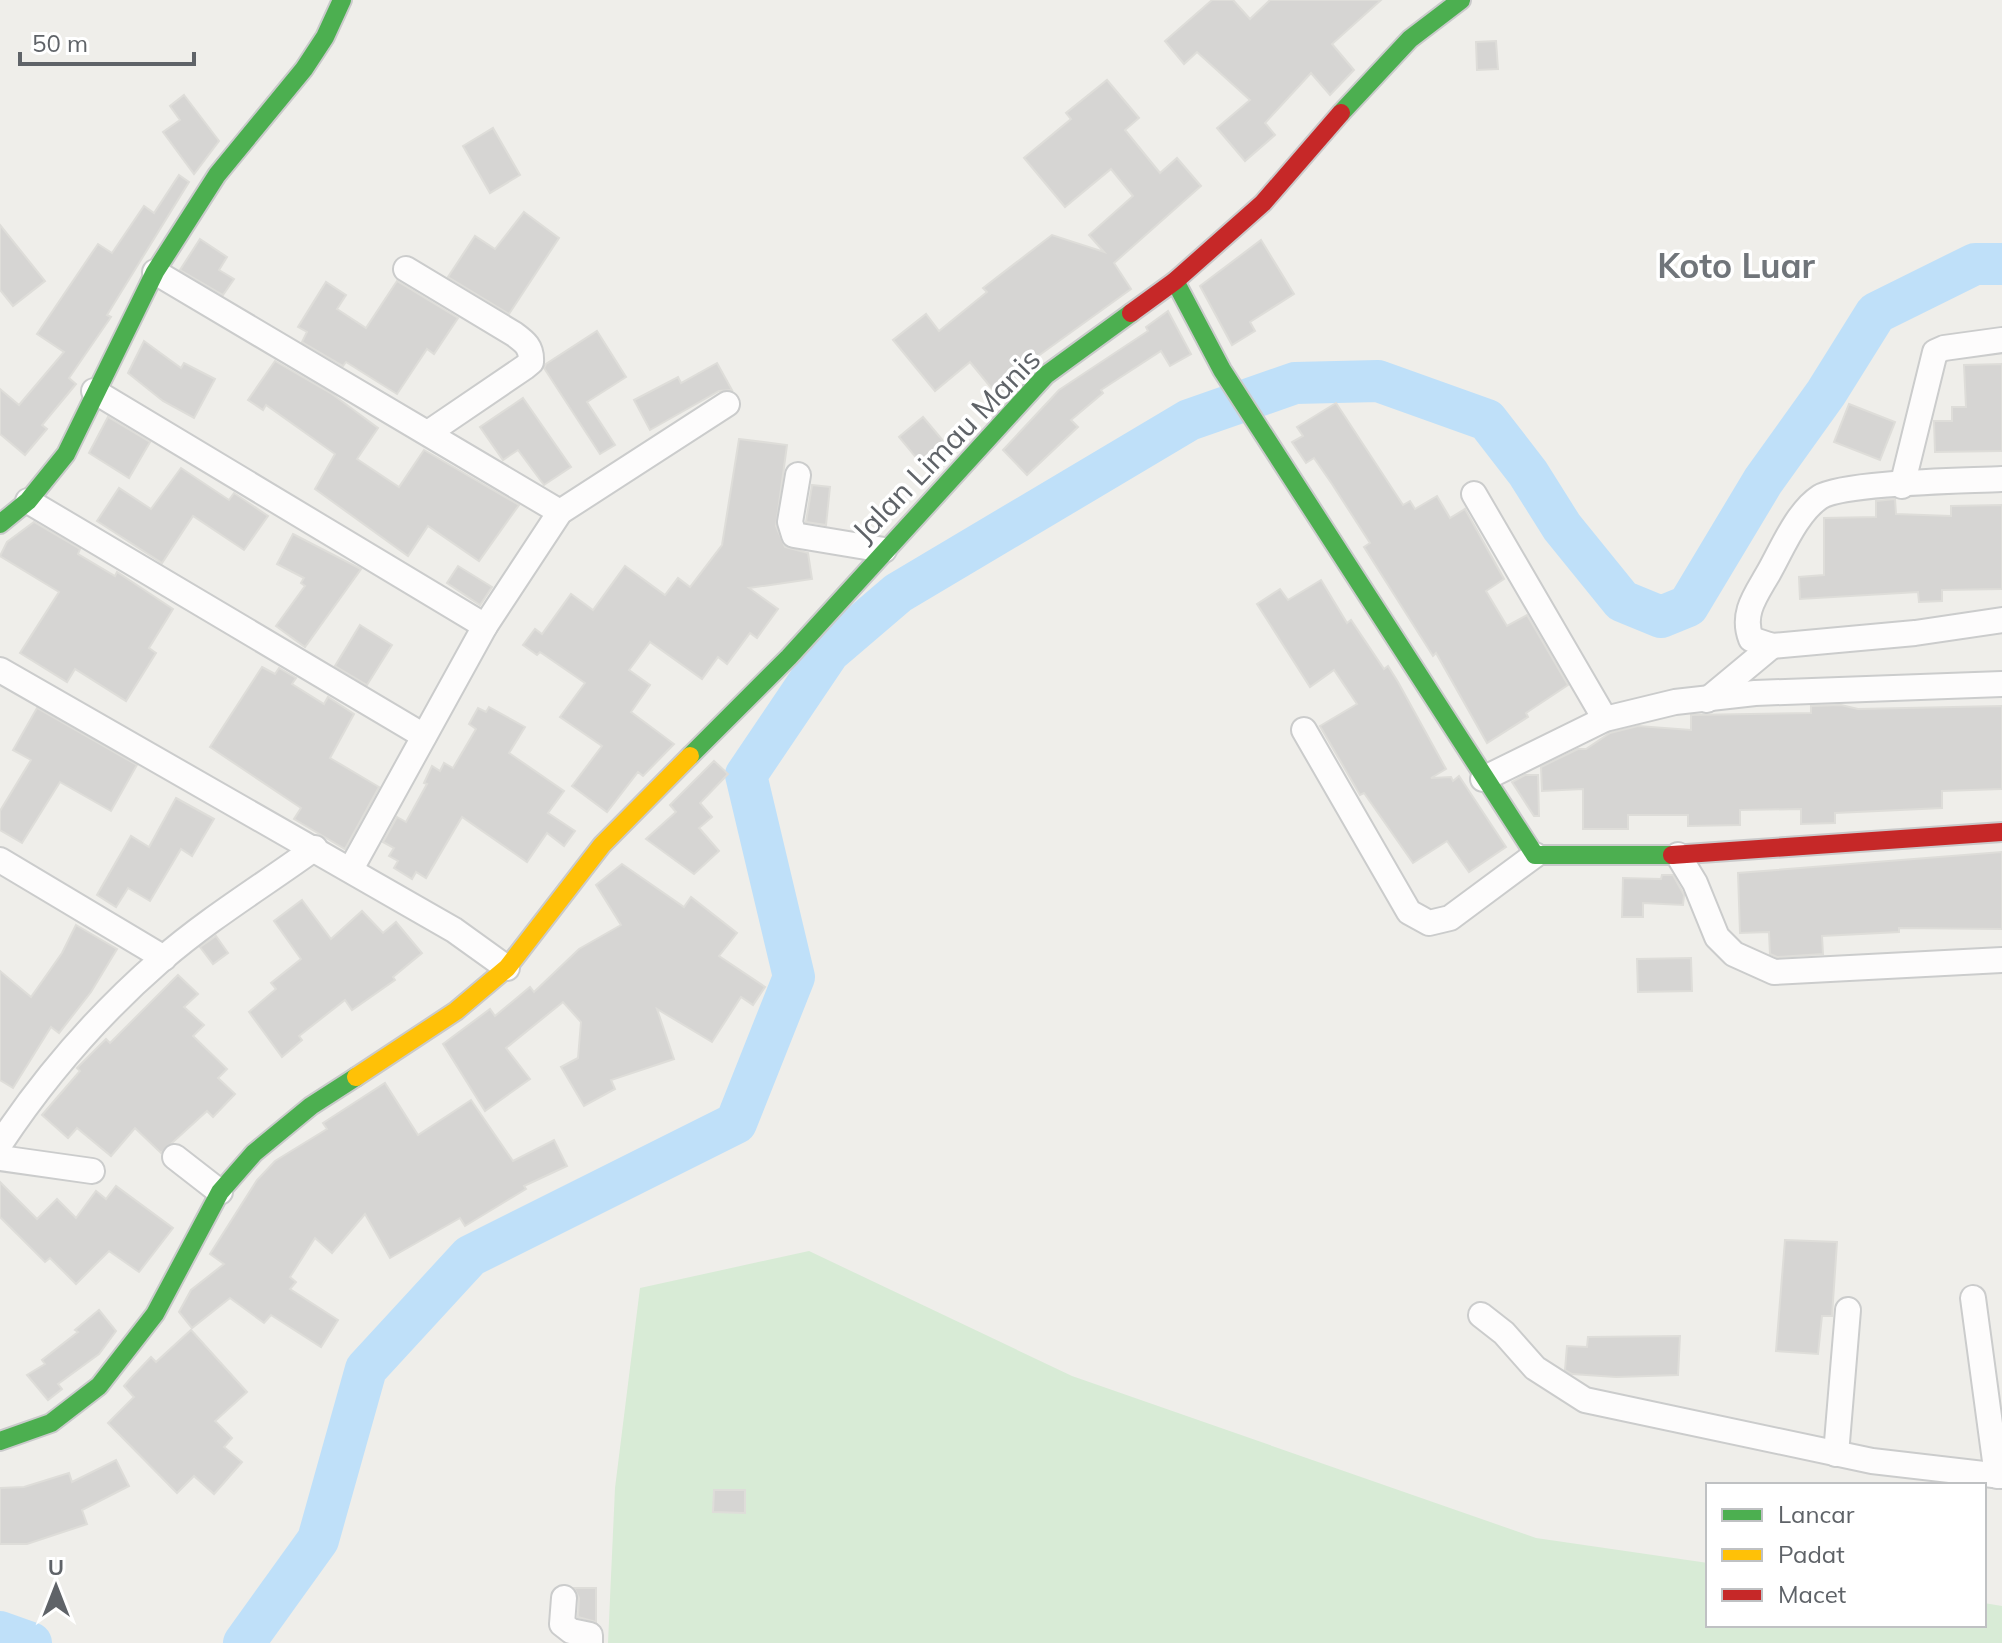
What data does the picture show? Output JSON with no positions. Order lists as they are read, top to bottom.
{
  "streets": {
    "street": ["Jalan Limau Manis"]
  },
  "districts": ["Koto Luar"],
  "legend": ["Lancar", "Padat", "Macet"],
  "scale_bar": "50 m",
  "north": "top"
}
